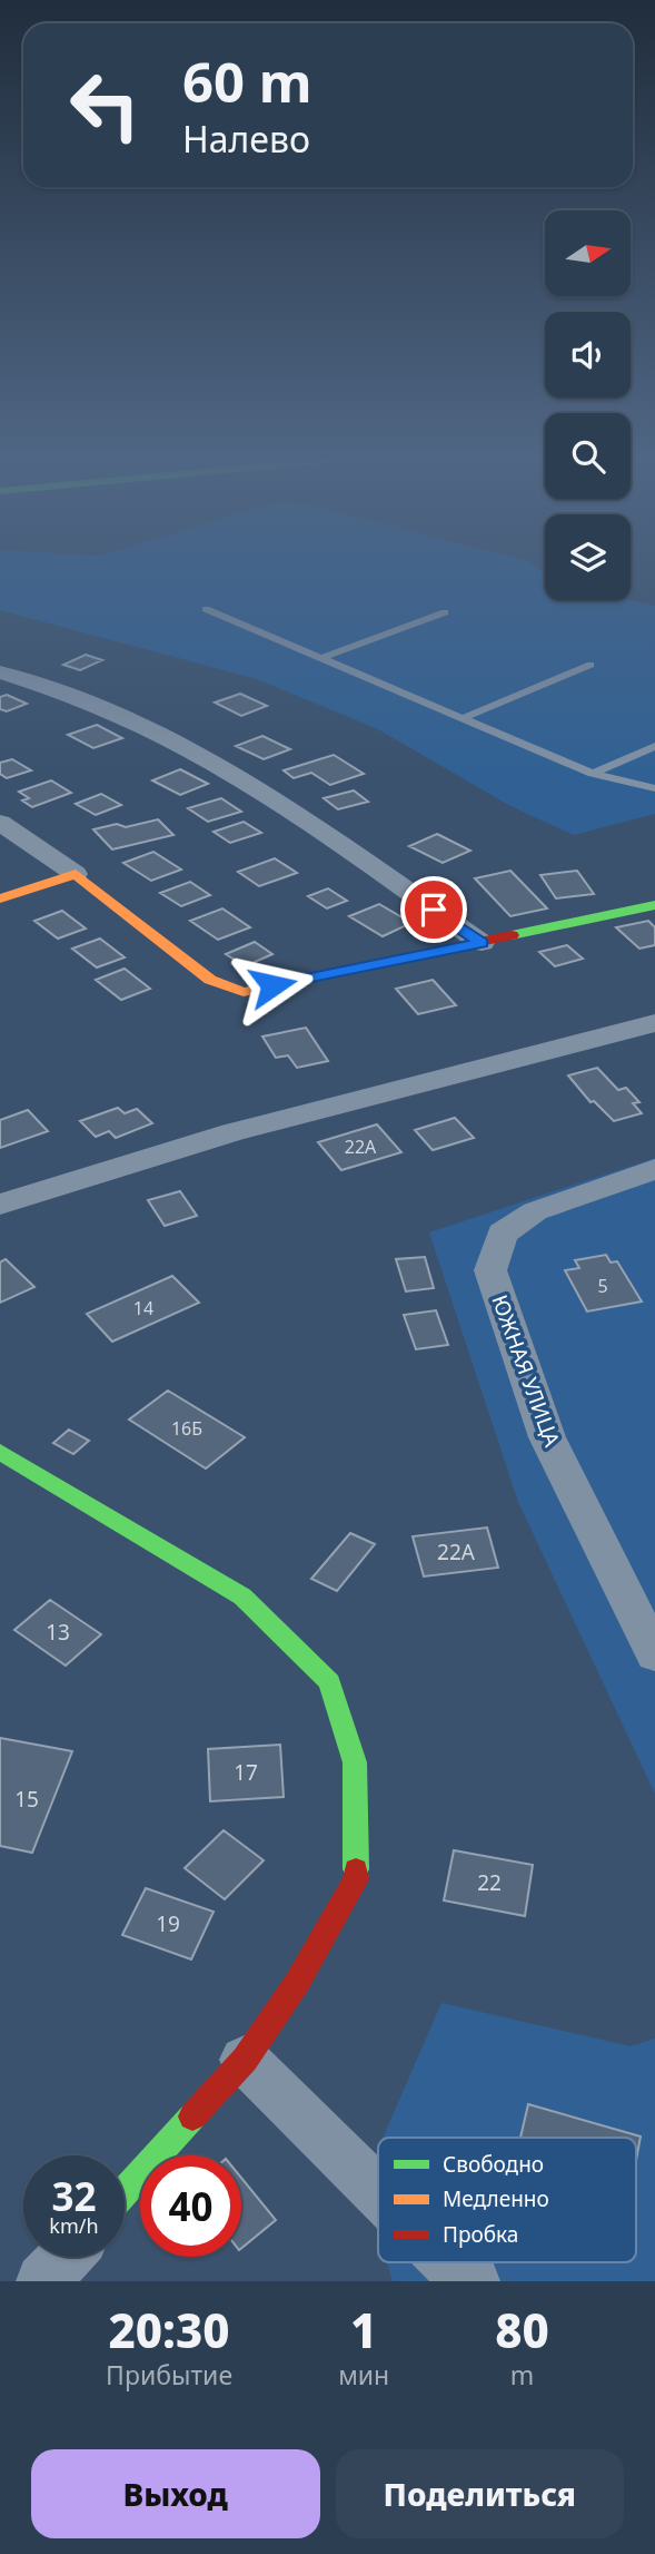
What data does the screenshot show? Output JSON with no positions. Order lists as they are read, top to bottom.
{
  "streets": {
    "street": ["ЮЖНАЯ УЛИЦА"]
  },
  "house_numbers": [
    "22А",
    "5",
    "14",
    "16Б",
    "22А",
    "13",
    "17",
    "15",
    "22",
    "19"
  ],
  "legend": ["Свободно", "Медленно", "Пробка"],
  "north": "right",
  "page": {
    "turn": ["60 m", "Налево"],
    "speed": "32 km/h",
    "limit": "40",
    "eta": [
      "20:30",
      "Прибытие",
      "1",
      "мин",
      "80",
      "m"
    ],
    "buttons": ["Выход", "Поделиться"]
  }
}
